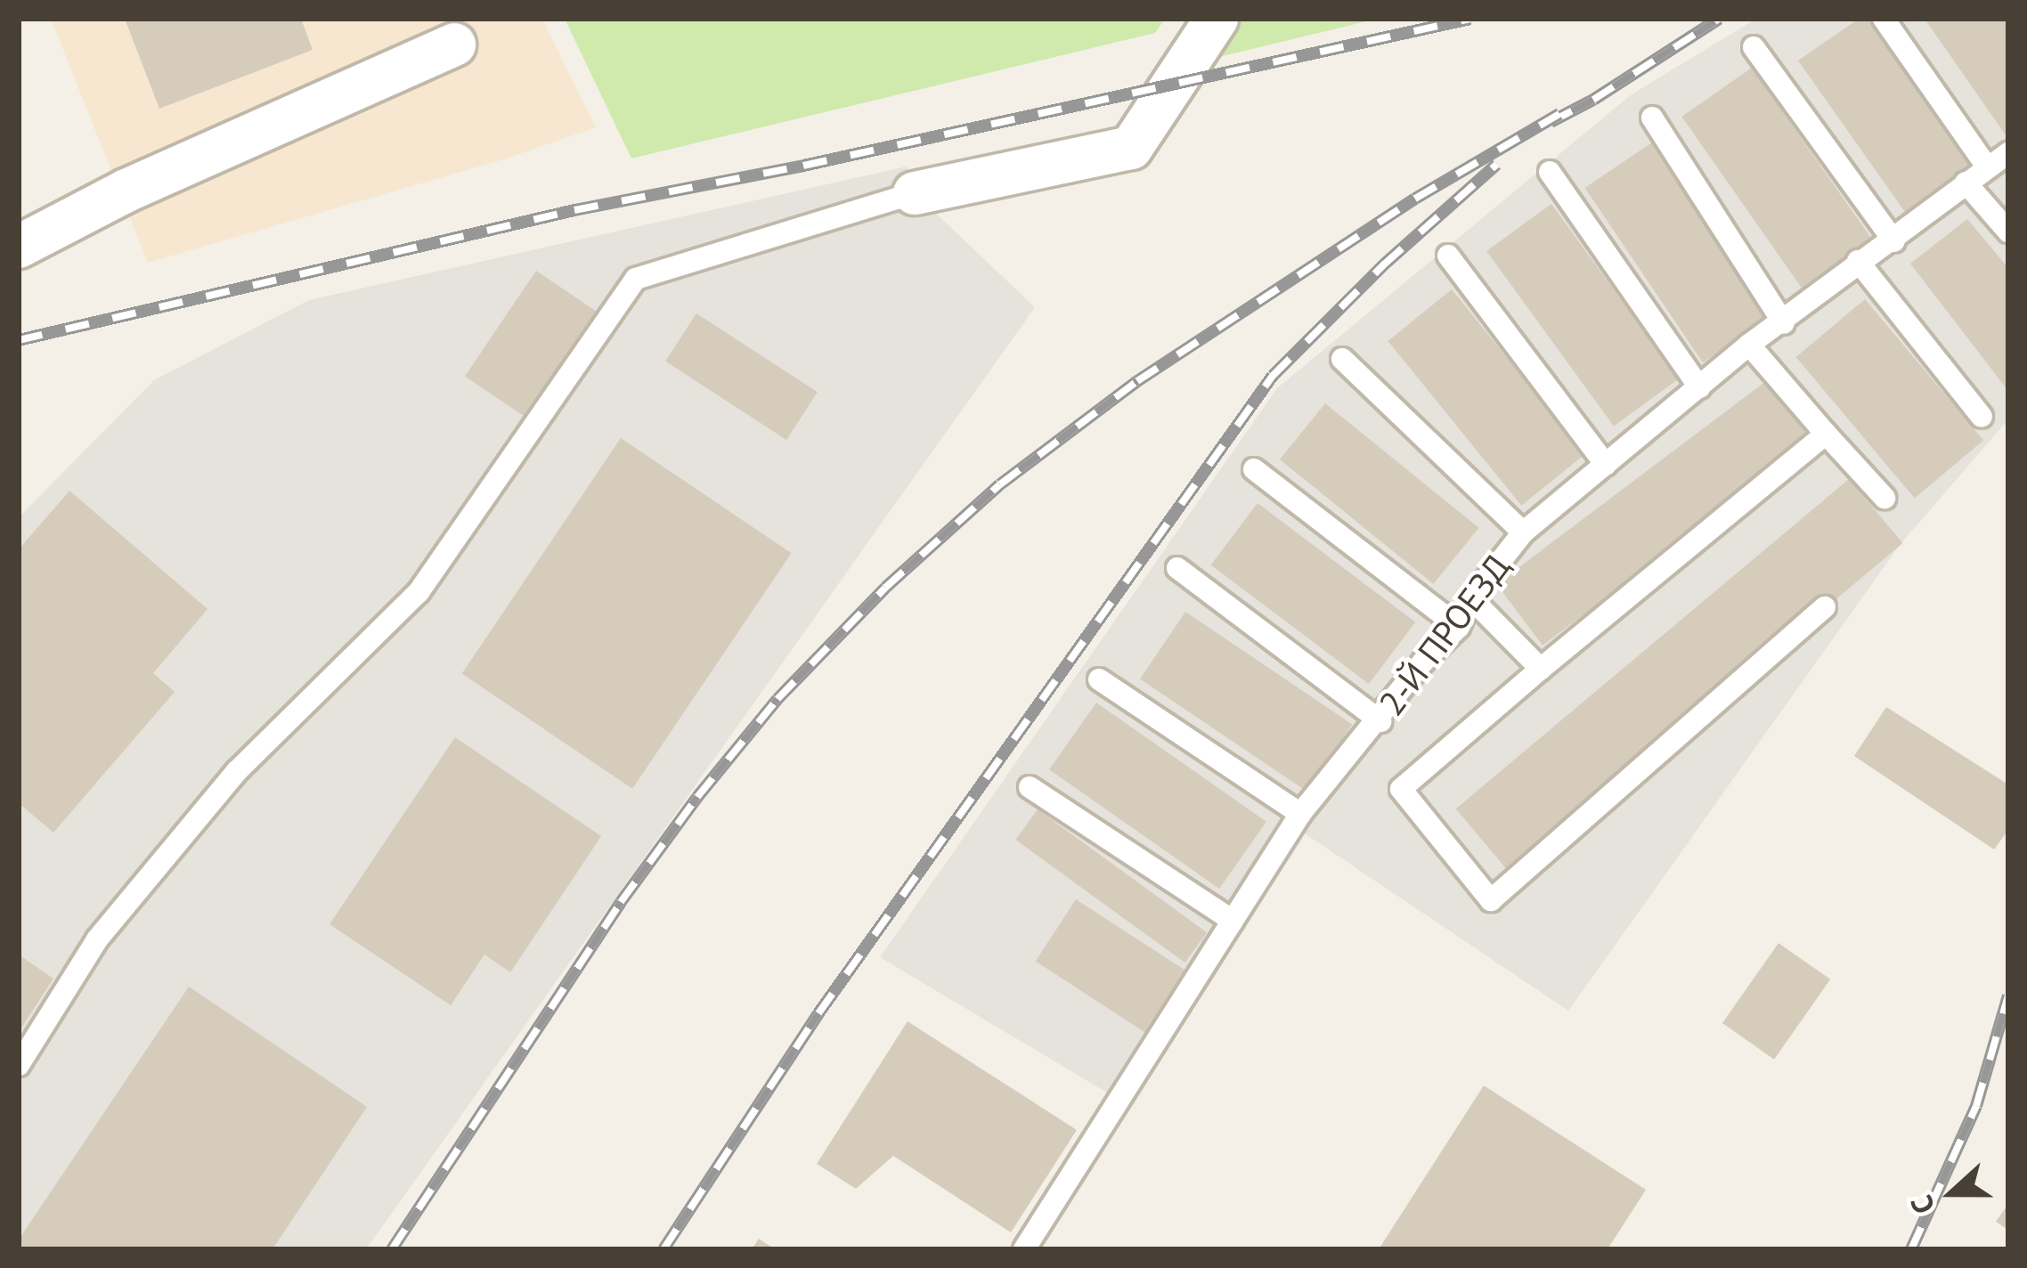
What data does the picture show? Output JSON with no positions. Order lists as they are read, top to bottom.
{
  "streets": {
    "lane": ["2-Й ПРОЕЗД"]
  },
  "north": "left"
}
